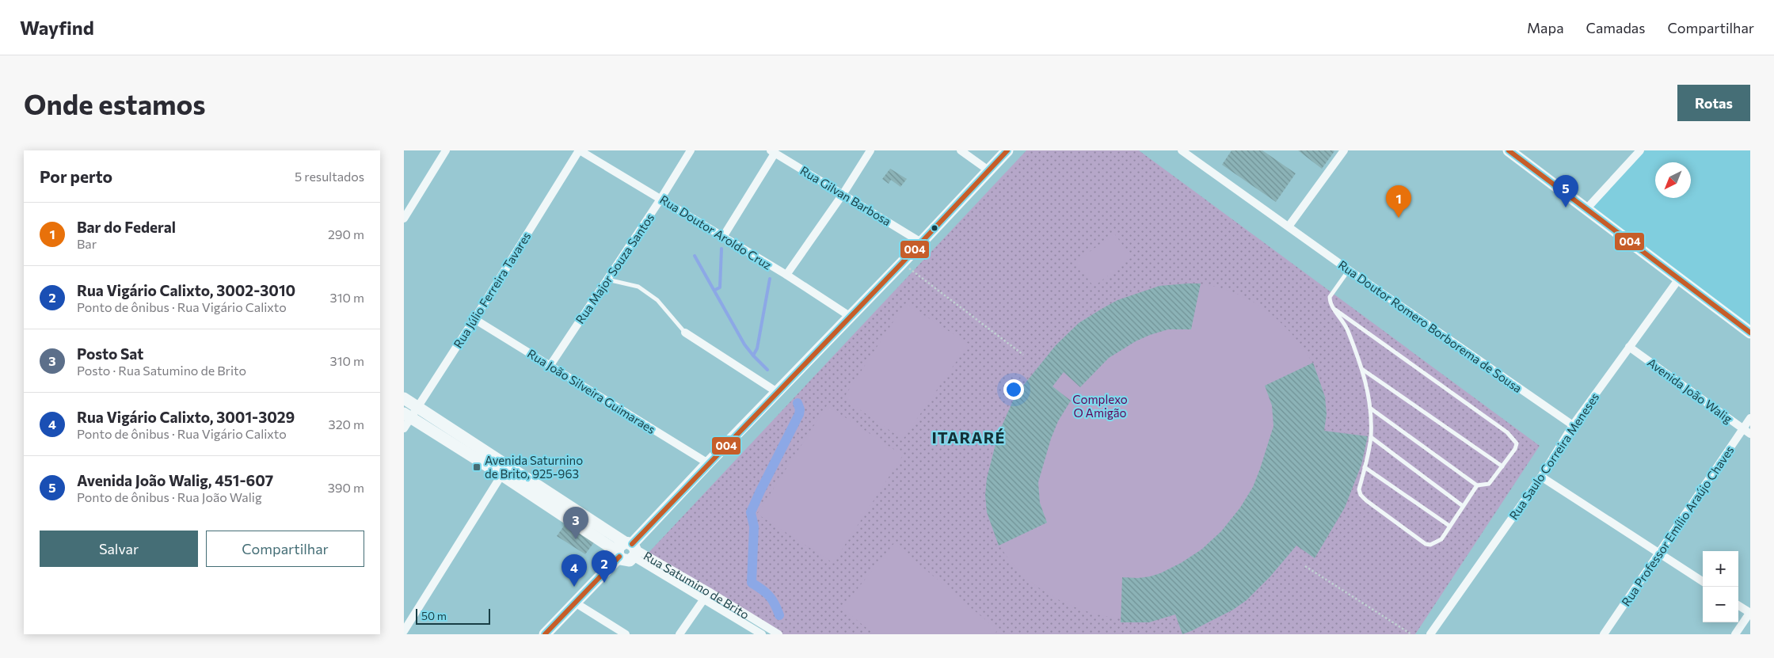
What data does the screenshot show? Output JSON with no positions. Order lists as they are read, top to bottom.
{
  "streets": {
    "main road": ["Rua Satumino de Brito"],
    "street": [
      "Rua Gilvan Barbosa",
      "Rua Doutor Aroldo Cruz",
      "Rua Major Souza Santos",
      "Rua Júlio Ferreira Tavares",
      "Rua Doutor Romero Borborema de Sousa",
      "Avenida João Walig",
      "Rua João Silveira Guimaraes",
      "Rua Saulo Correira Meneses",
      "Rua Professor Emílio Araújo Chaves"
    ]
  },
  "crossings": [
    ["Rua Doutor Aroldo Cruz", "Rua Major Souza Santos"],
    ["Rua Doutor Aroldo Cruz", "Rua Júlio Ferreira Tavares"],
    ["Rua Major Souza Santos", "Rua João Silveira Guimaraes"],
    ["Rua Júlio Ferreira Tavares", "Rua João Silveira Guimaraes"],
    ["Rua Júlio Ferreira Tavares", "Rua Satumino de Brito"],
    ["Rua Doutor Romero Borborema de Sousa", "Rua Saulo Correira Meneses"],
    ["Avenida João Walig", "Rua Saulo Correira Meneses"],
    ["Avenida João Walig", "Rua Professor Emílio Araújo Chaves"]
  ],
  "districts": ["ITARARÉ"],
  "parks": ["Complexo O Amigão"],
  "places": {
    "transit": ["Avenida Saturnino de Brito, 925-963"]
  },
  "lines": ["transit line 004"],
  "scale_bar": "50 m",
  "north": "bottom left",
  "page": {
    "header": "Wayfind",
    "nav": ["Mapa", "Camadas", "Compartilhar"],
    "buttons": [
      "Rotas",
      ["Salvar", "Compartilhar"]
    ],
    "title": "Onde estamos",
    "heading": ["Por perto", "5 resultados"],
    "pins": [
      "5",
      "1",
      "3",
      "2",
      "4"
    ],
    "list": [
      {
        "mark": "1",
        "name": "Bar do Federal",
        "note": "Bar",
        "value": "290 m"
      },
      {
        "mark": "2",
        "name": "Rua Vigário Calixto, 3002-3010",
        "note": "Ponto de ônibus · Rua Vigário Calixto",
        "value": "310 m"
      },
      {
        "mark": "3",
        "name": "Posto Sat",
        "note": "Posto · Rua Satumino de Brito",
        "value": "310 m"
      },
      {
        "mark": "4",
        "name": "Rua Vigário Calixto, 3001-3029",
        "note": "Ponto de ônibus · Rua Vigário Calixto",
        "value": "320 m"
      },
      {
        "mark": "5",
        "name": "Avenida João Walig, 451-607",
        "note": "Ponto de ônibus · Rua João Walig",
        "value": "390 m"
      }
    ],
    "map_buttons": ["+", "−"],
    "scale": "50 m"
  }
}
